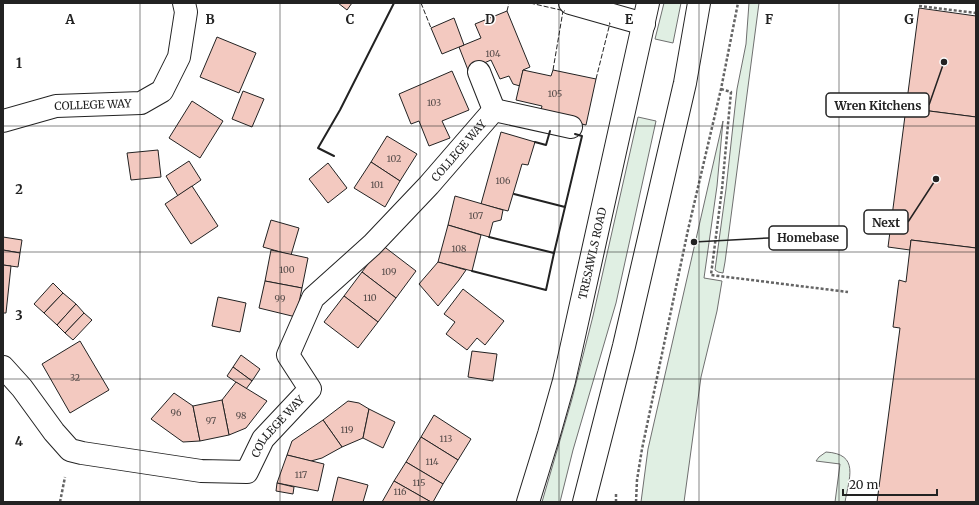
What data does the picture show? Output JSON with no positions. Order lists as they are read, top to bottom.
{
  "streets": {
    "main road": ["COLLEGE WAY", "TRESAWLS ROAD"]
  },
  "places": ["Wren Kitchens", "Next", "Homebase"],
  "house_numbers": [
    "104",
    "105",
    "103",
    "102",
    "106",
    "101",
    "107",
    "108",
    "100",
    "109",
    "110",
    "99",
    "32",
    "96",
    "98",
    "97",
    "119",
    "113",
    "114",
    "117",
    "115",
    "116"
  ],
  "scale_bar": "20 m",
  "grid": {
    "columns": [
      "A",
      "B",
      "C",
      "D",
      "E",
      "F",
      "G"
    ],
    "rows": [
      "1",
      "2",
      "3",
      "4"
    ]
  }
}
